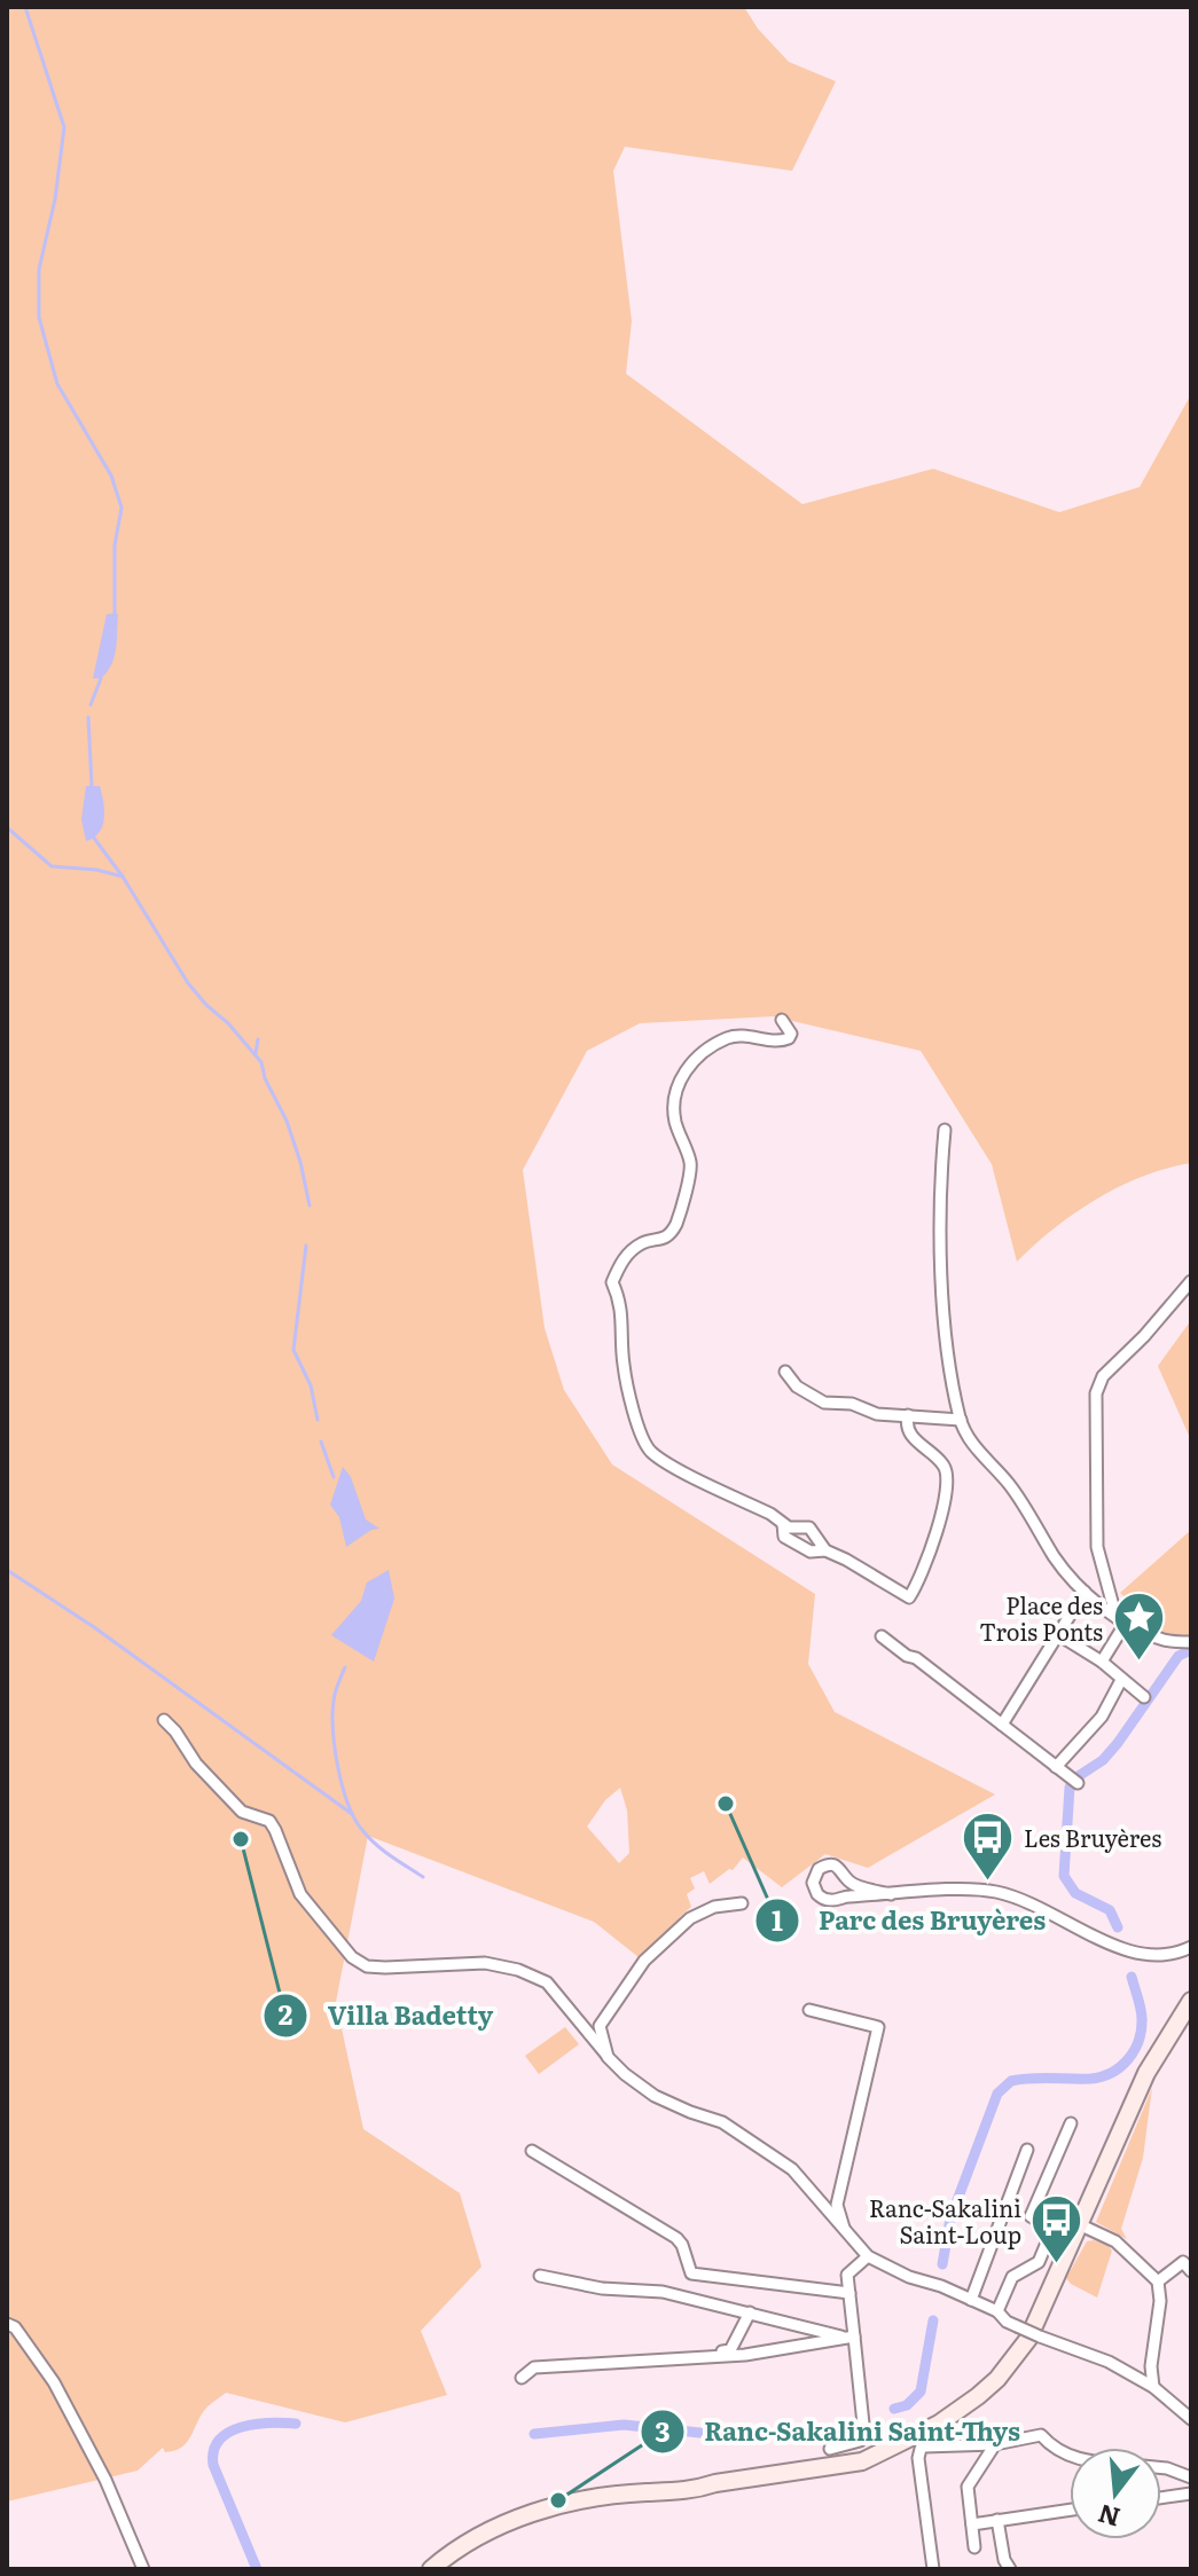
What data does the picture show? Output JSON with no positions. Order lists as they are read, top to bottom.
{
  "places": {
    "place": ["Place des Trois Ponts"],
    "other": ["Parc des Bruyères", "Villa Badetty", "Ranc-Sakalini Saint-Thys"],
    "bus stop": ["Les Bruyères", "Ranc-Sakalini Saint-Loup"]
  },
  "north": "bottom"
}
